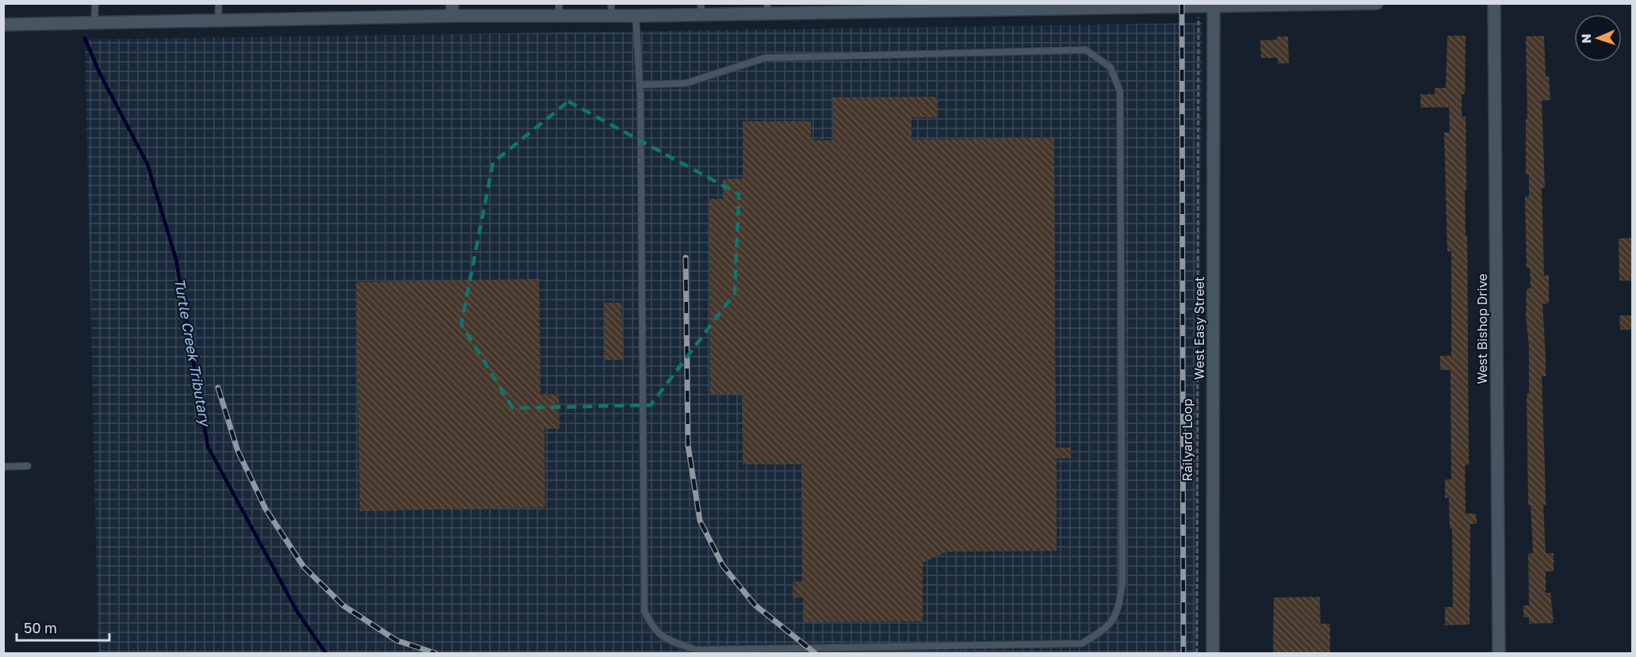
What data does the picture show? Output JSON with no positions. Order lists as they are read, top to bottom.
{
  "streets": {
    "main road": ["West Easy Street", "West Bishop Drive"],
    "path": ["Railyard Loop"]
  },
  "water": ["Turtle Creek Tributary"],
  "scale_bar": "50 m",
  "north": "left"
}
